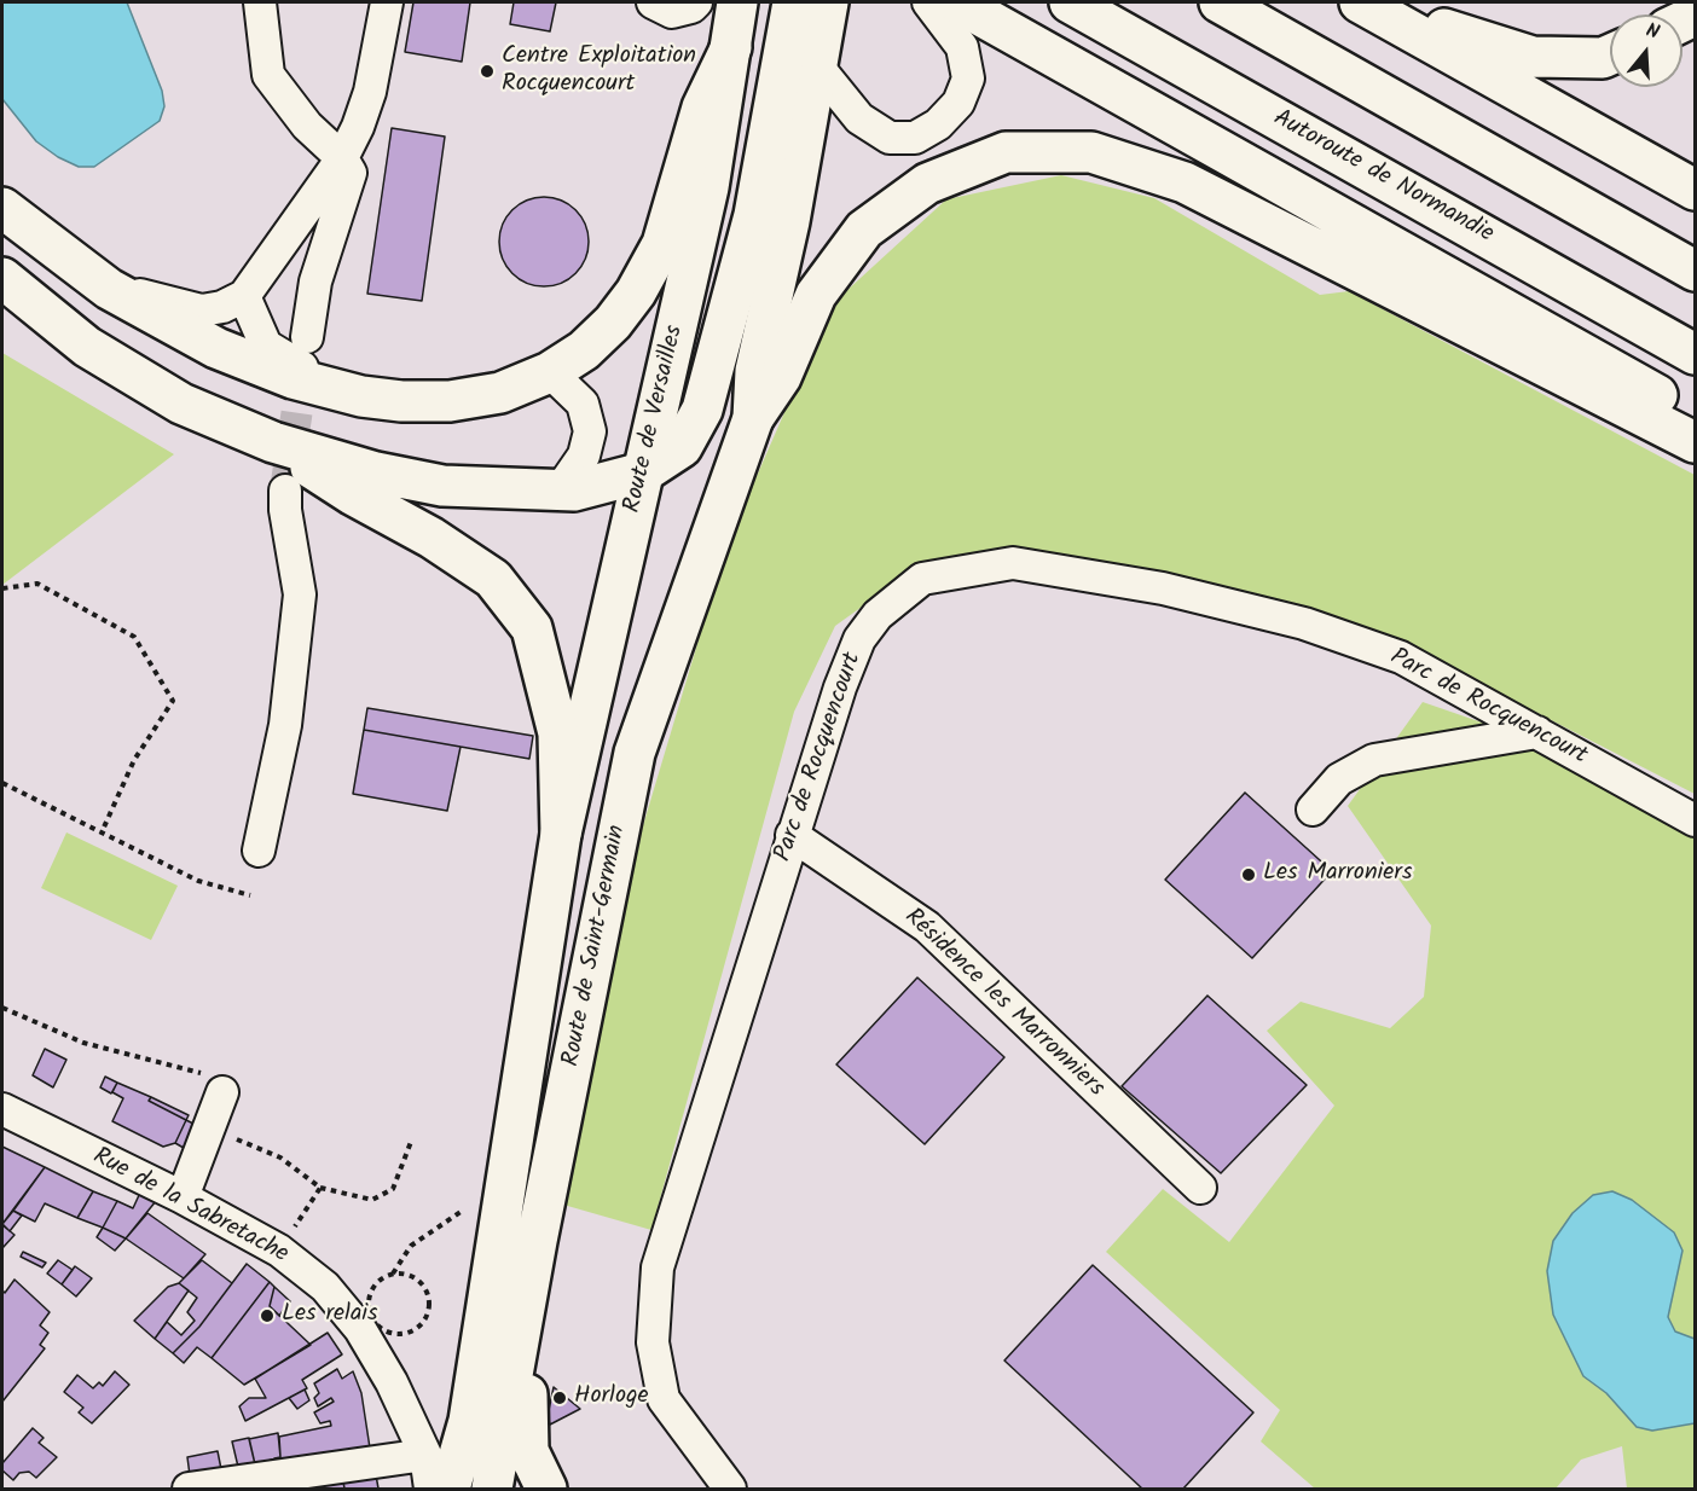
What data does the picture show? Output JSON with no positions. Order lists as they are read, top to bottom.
{
  "streets": {
    "main road": ["Autoroute de Normandie", "Route de Versailles", "Route de Saint-Germain"],
    "street": ["Parc de Rocquencourt", "Résidence les Marronniers", "Rue de la Sabretache"]
  },
  "crossings": [
    ["Route de Versailles", "Route de Saint-Germain"],
    ["Parc de Rocquencourt", "Résidence les Marronniers"]
  ],
  "places": [
    "Centre Exploitation Rocquencourt",
    "Les Marroniers",
    "Les relais",
    "Horloge"
  ],
  "north": "top"
}
